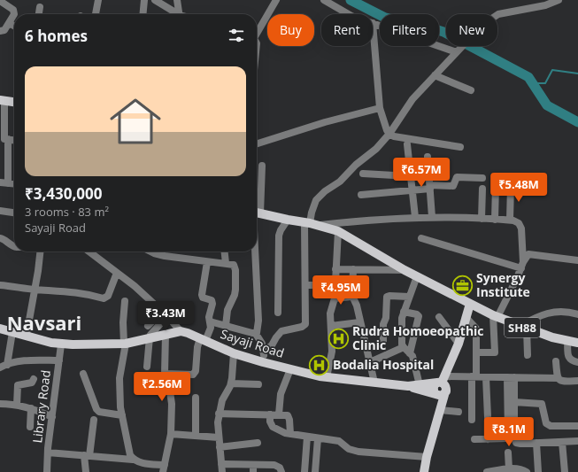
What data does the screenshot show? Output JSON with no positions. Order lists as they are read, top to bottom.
{
  "streets": {
    "main road": ["SH88", "Sayaji Road"],
    "street": ["Library Road"]
  },
  "crossings": [
    ["Sayaji Road", "Library Road"]
  ],
  "districts": ["Navsari"],
  "places": {
    "office": ["Synergy Institute"],
    "hospital": ["Rudra Homoeopathic Clinic", "Bodalia Hospital"]
  },
  "page": {
    "chip": [
      "Buy",
      "Rent",
      "Filters",
      "New"
    ],
    "heading": "6 homes",
    "list": [
      {
        "name": "₹3,430,000",
        "note": "3 rooms · 83 m² · Sayaji Road"
      }
    ],
    "price": [
      "₹6.57M",
      "₹5.48M",
      "₹4.95M",
      "₹3.43M",
      "₹2.56M",
      "₹8.1M"
    ]
  }
}
